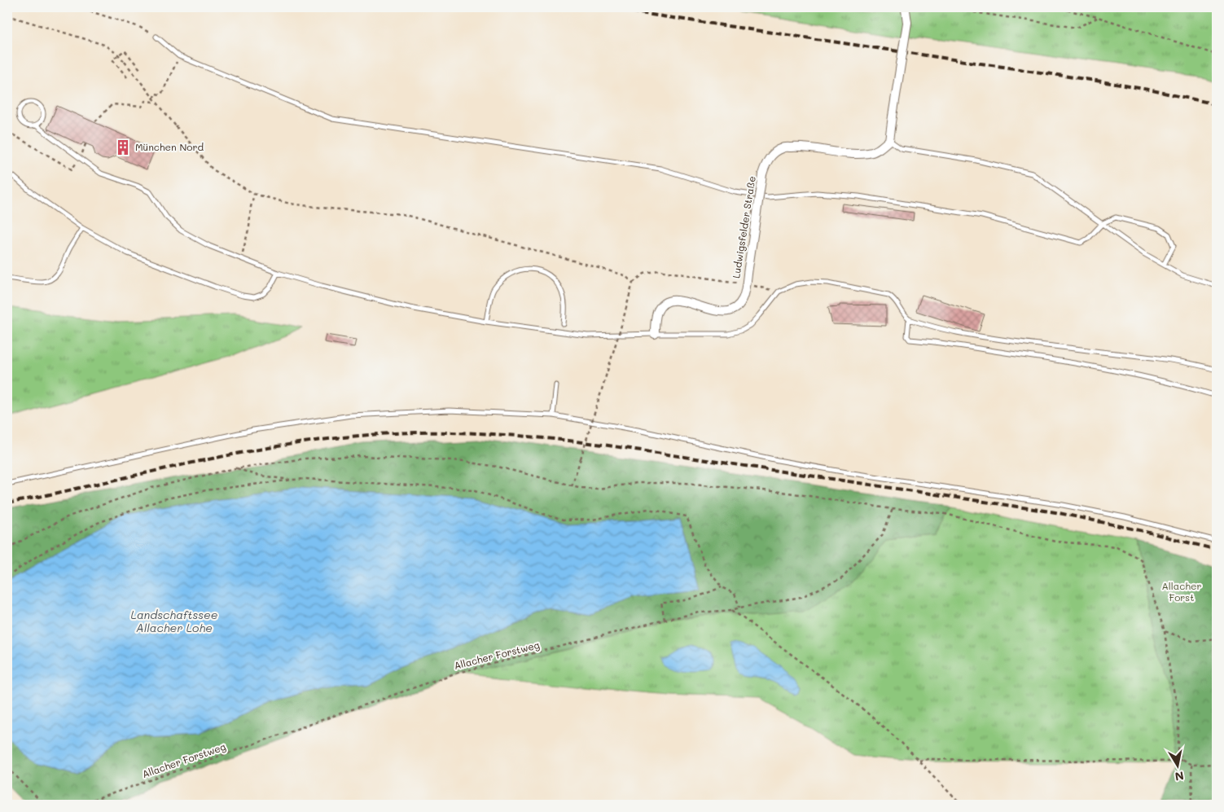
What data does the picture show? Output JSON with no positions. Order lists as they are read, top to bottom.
{
  "streets": {
    "street": ["Ludwigsfelder Straße"],
    "path": ["Allacher Forstweg"]
  },
  "water": ["Landschaftssee Allacher Lohe"],
  "parks": ["Allacher Forst"],
  "places": {
    "building": ["München Nord"]
  },
  "north": "bottom"
}
